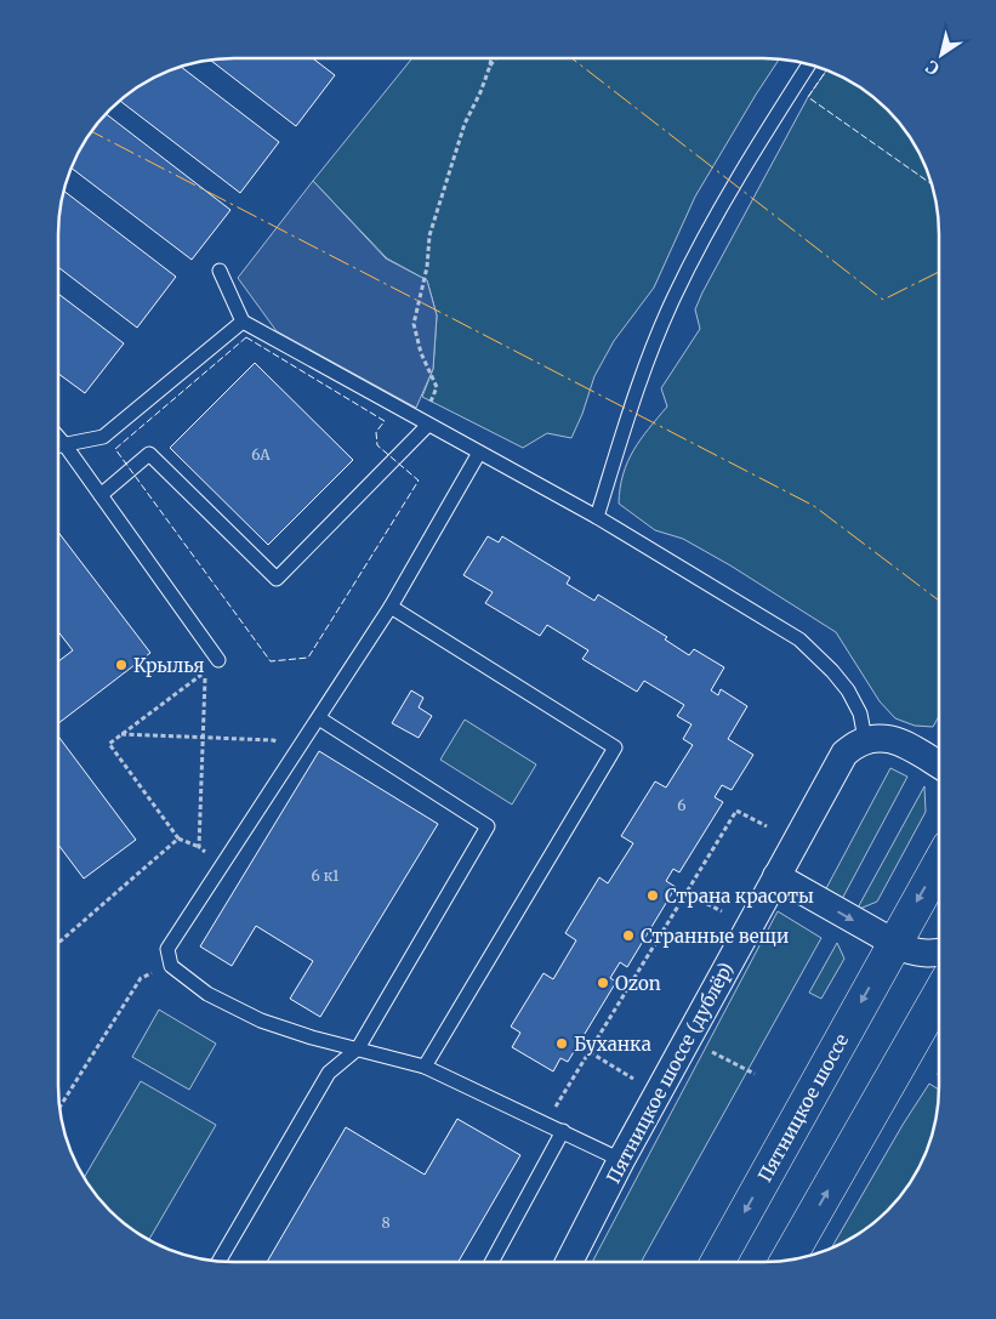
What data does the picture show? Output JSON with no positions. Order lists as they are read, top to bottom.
{
  "streets": {
    "main road": ["Пятницкое шоссе"],
    "street": ["Пятницкое шоссе (дублёр)"]
  },
  "places": [
    "Крылья",
    "Страна красоты",
    "Странные вещи",
    "Ozon",
    "Буханка"
  ],
  "house_numbers": [
    "6А",
    "6",
    "6 к1",
    "8"
  ],
  "north": "bottom left"
}
